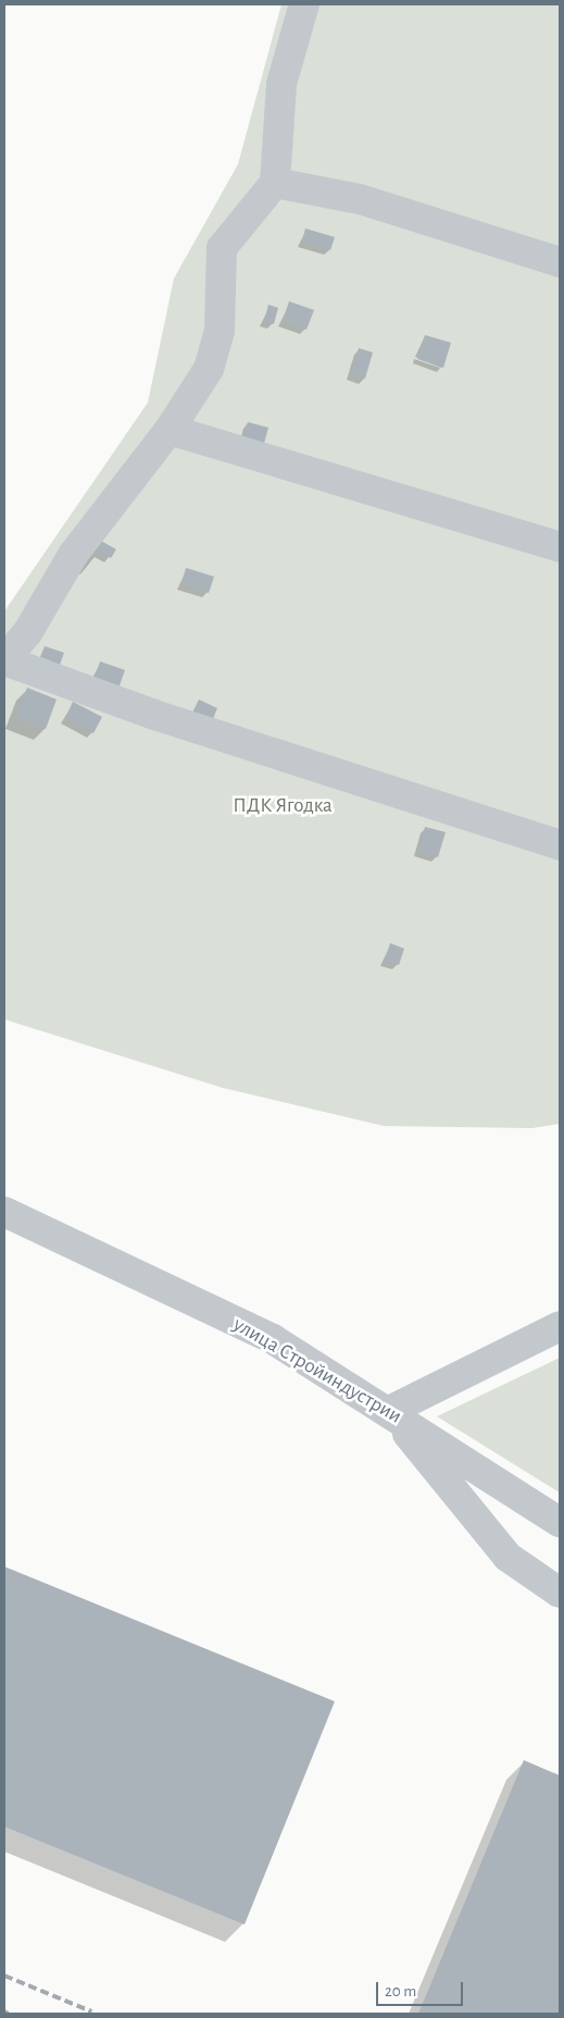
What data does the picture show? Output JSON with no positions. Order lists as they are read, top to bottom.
{
  "streets": {
    "street": ["улица Стройиндустрии"]
  },
  "parks": ["ПДК Ягодка"],
  "scale_bar": "20 m"
}
